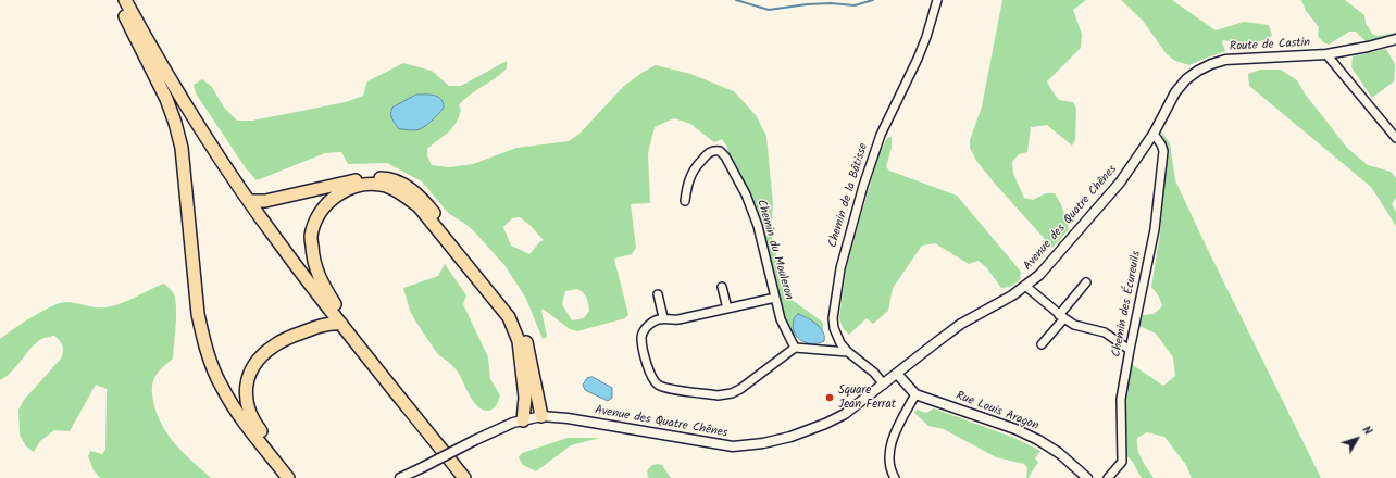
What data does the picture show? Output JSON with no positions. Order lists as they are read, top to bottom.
{
  "streets": {
    "street": [
      "Route de Castin",
      "Chemin de la Bâtisse",
      "Avenue des Quatre Chênes",
      "Chemin du Mouleron",
      "Chemin des Écureuils",
      "Rue Louis Aragon"
    ]
  },
  "crossings": [
    ["Route de Castin", "Avenue des Quatre Chênes"],
    ["Route de Castin", "Chemin des Écureuils"],
    ["Avenue des Quatre Chênes", "Chemin des Écureuils"],
    ["Avenue des Quatre Chênes", "Rue Louis Aragon"]
  ],
  "places": ["Square Jean Ferrat"],
  "north": "top right"
}
